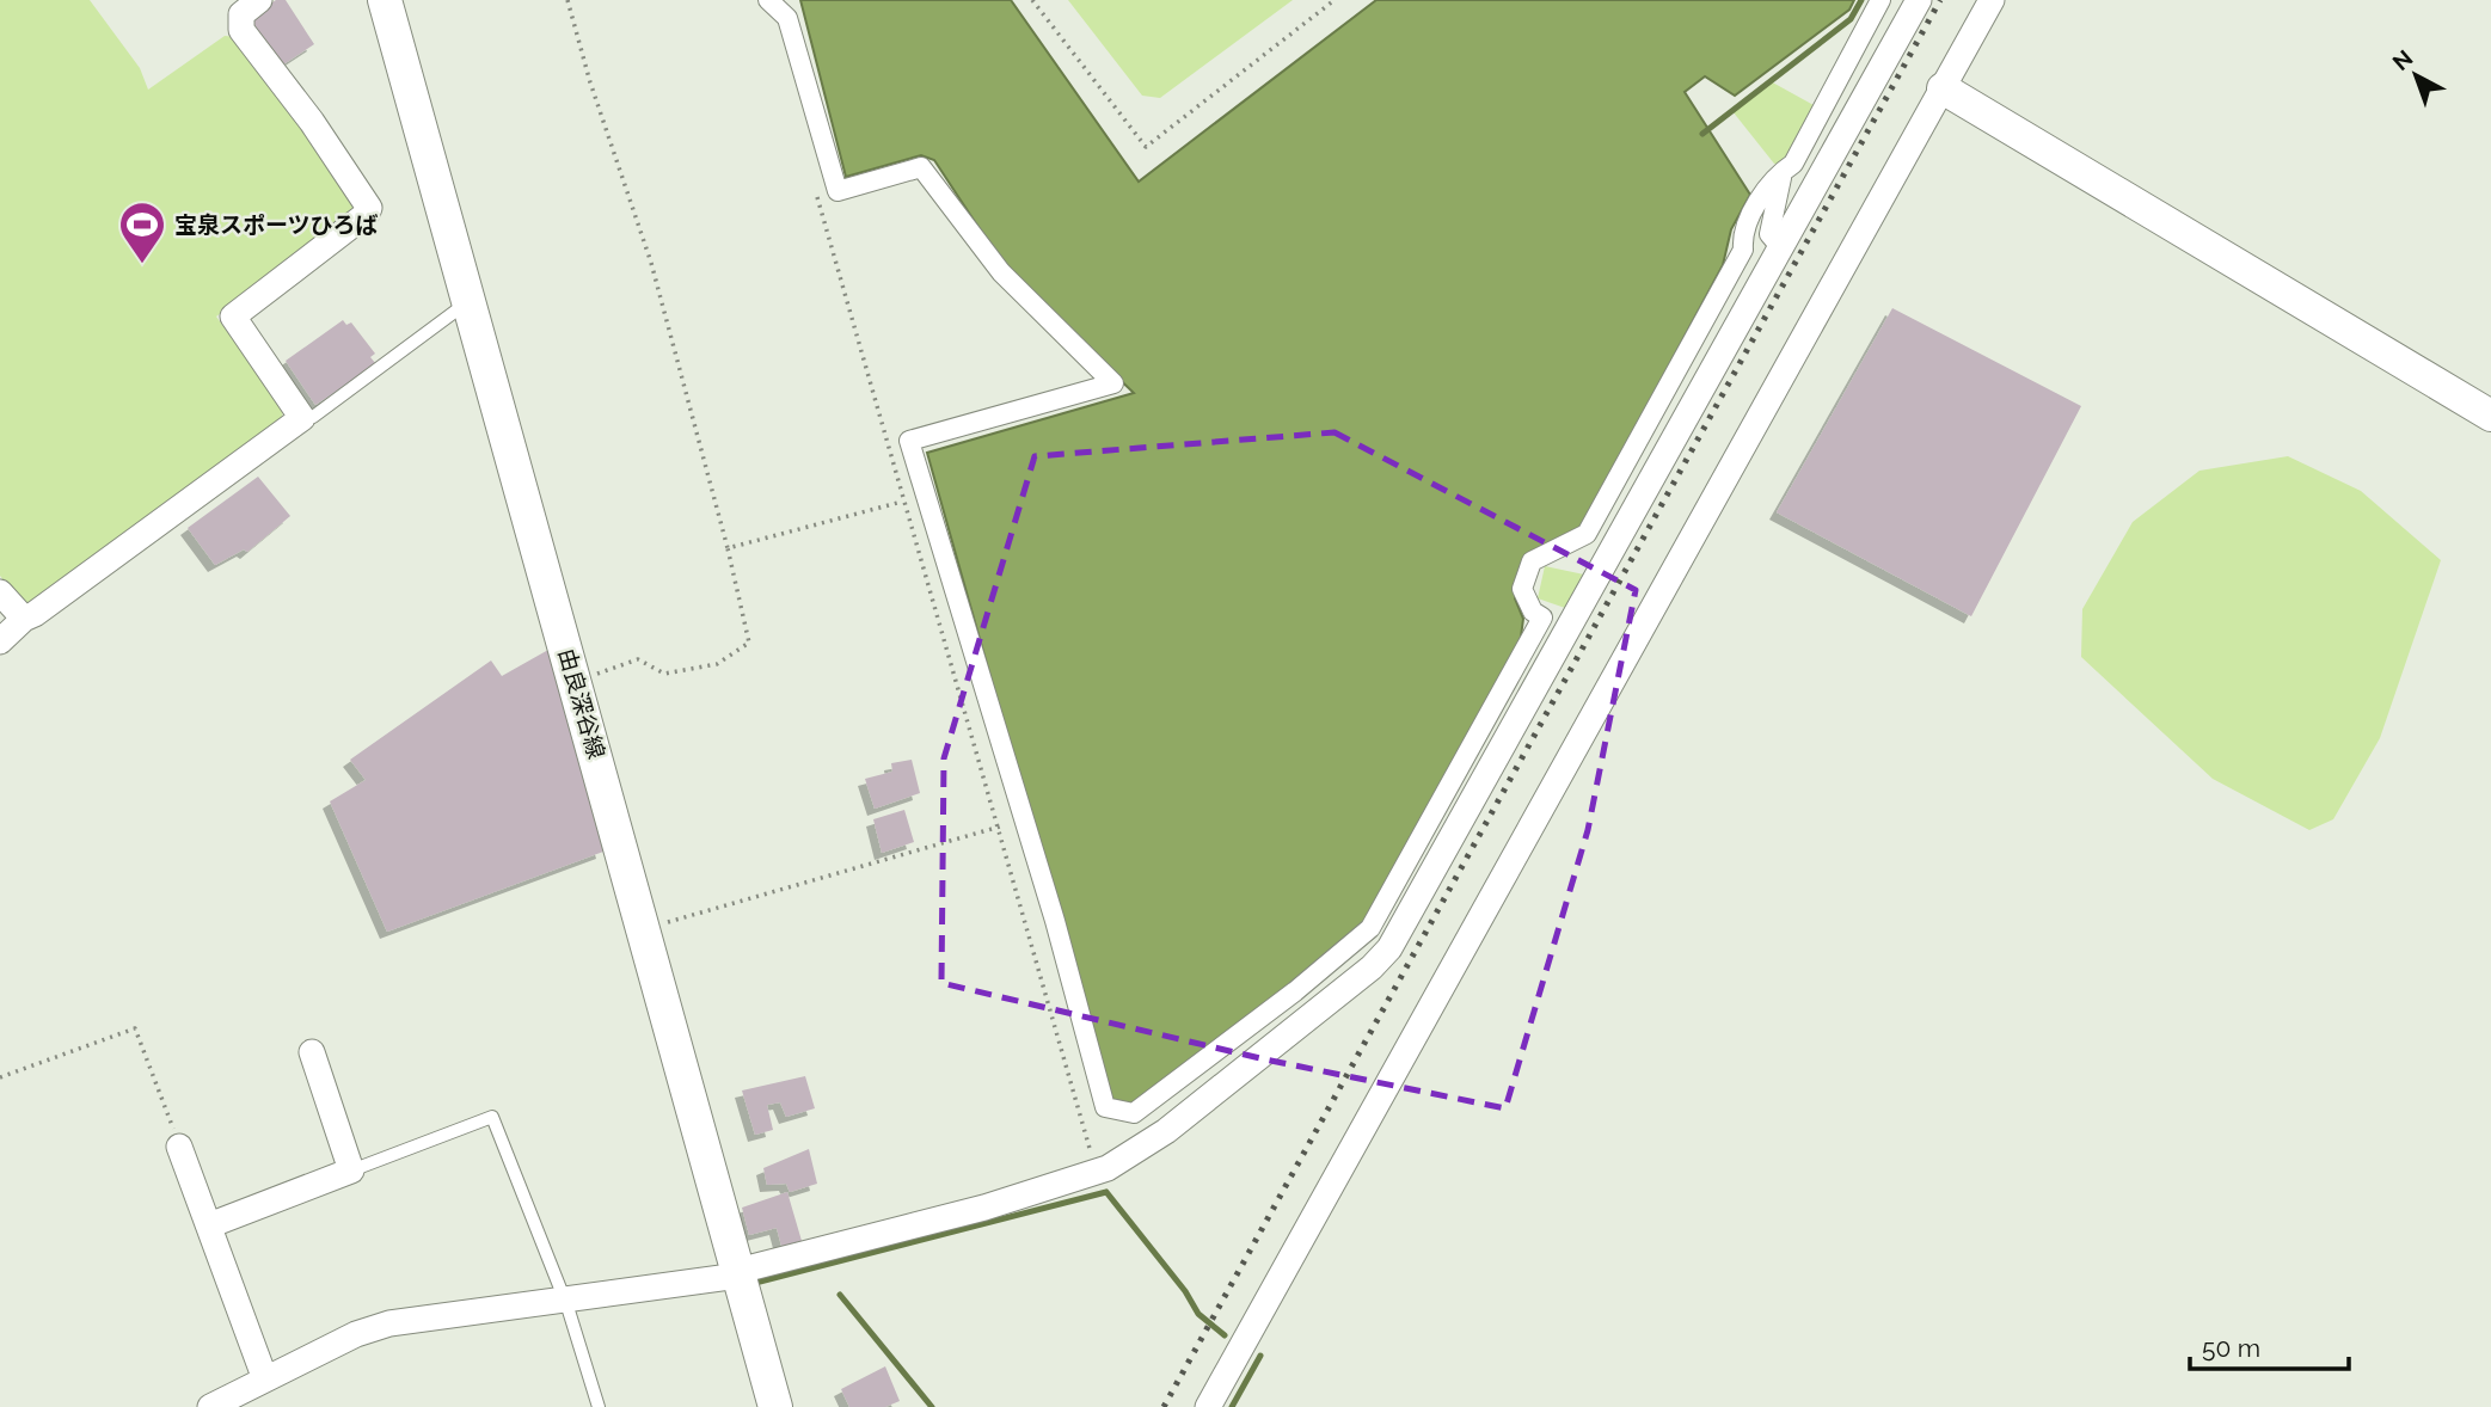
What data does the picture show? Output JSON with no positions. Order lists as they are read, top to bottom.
{
  "streets": {
    "main road": ["由良深谷線"]
  },
  "places": {
    "sports": ["宝泉スポーツひろば"]
  },
  "scale_bar": "50 m",
  "north": "top left"
}
